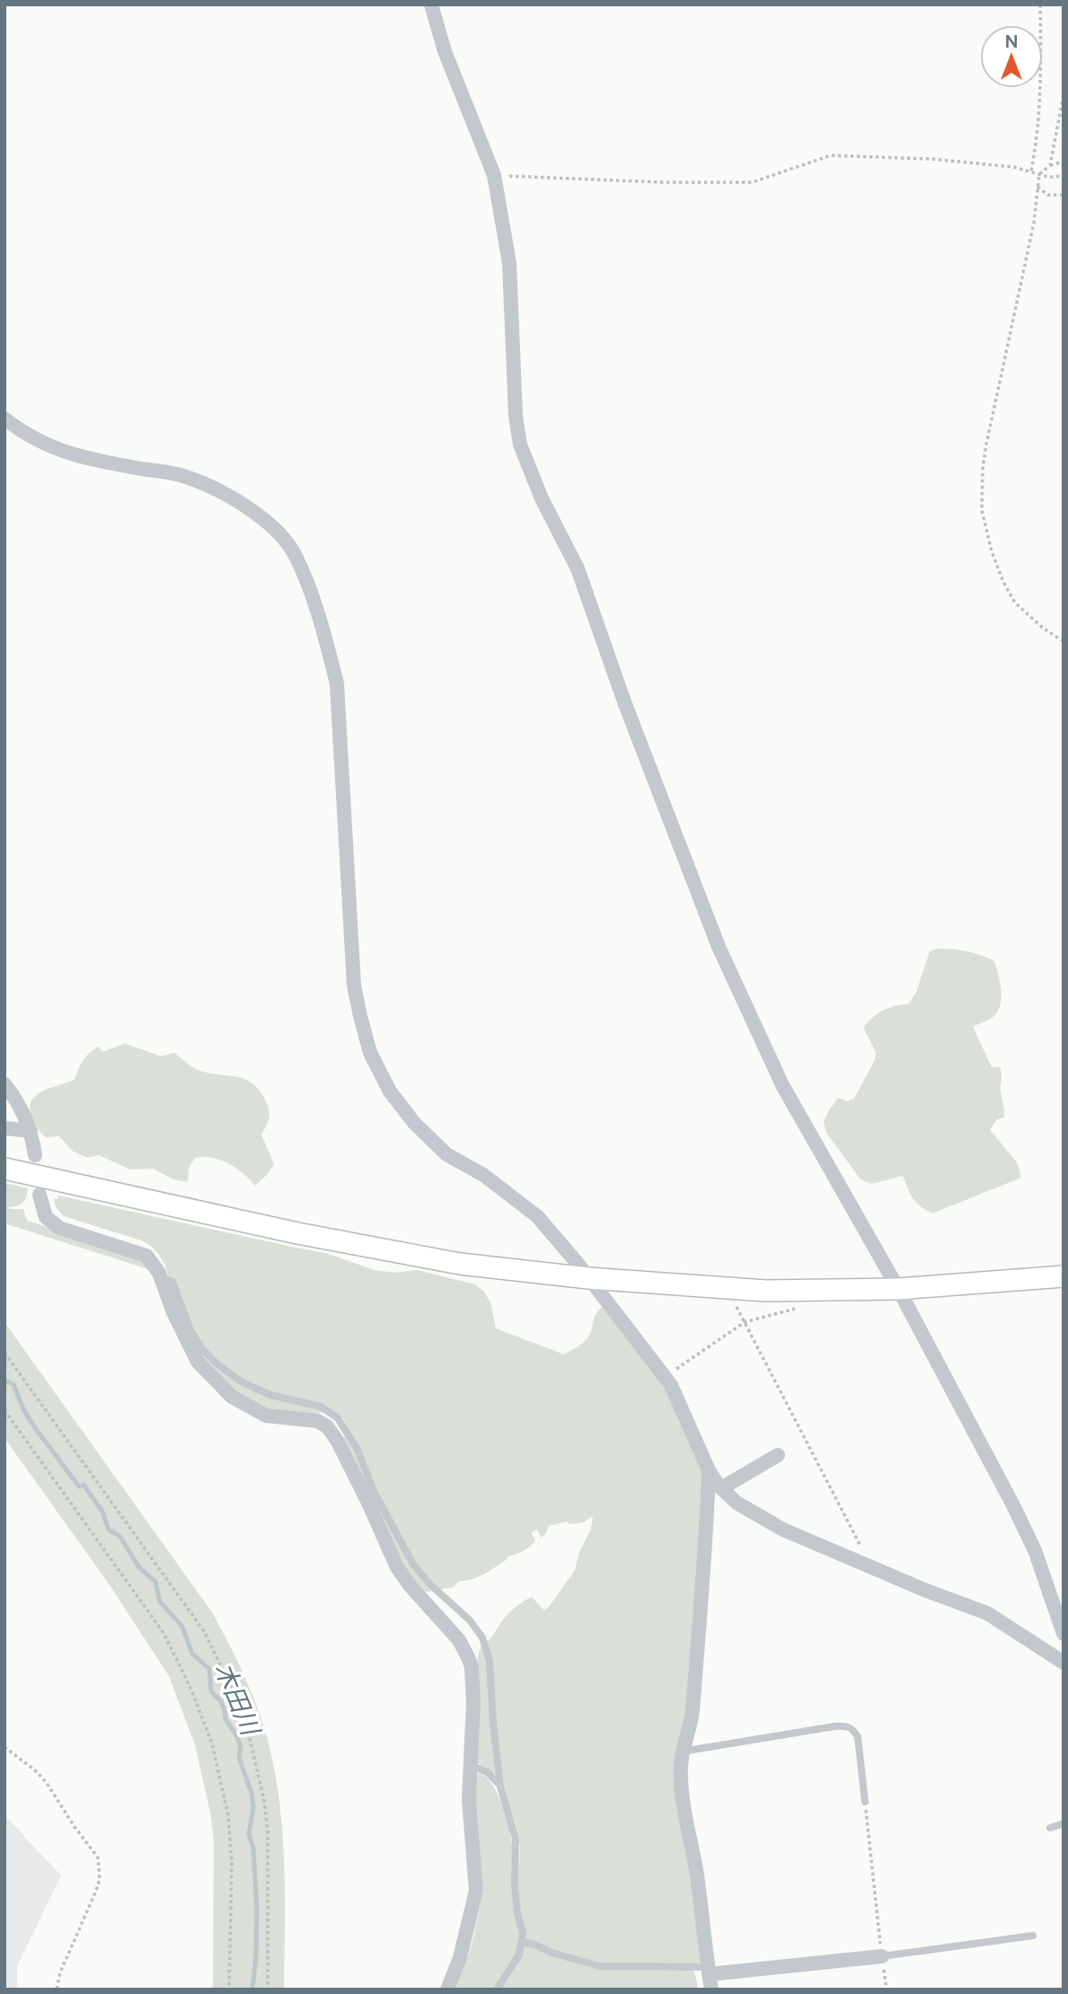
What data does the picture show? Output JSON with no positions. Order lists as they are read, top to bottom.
{
  "water": ["木田川"],
  "north": "top"
}
